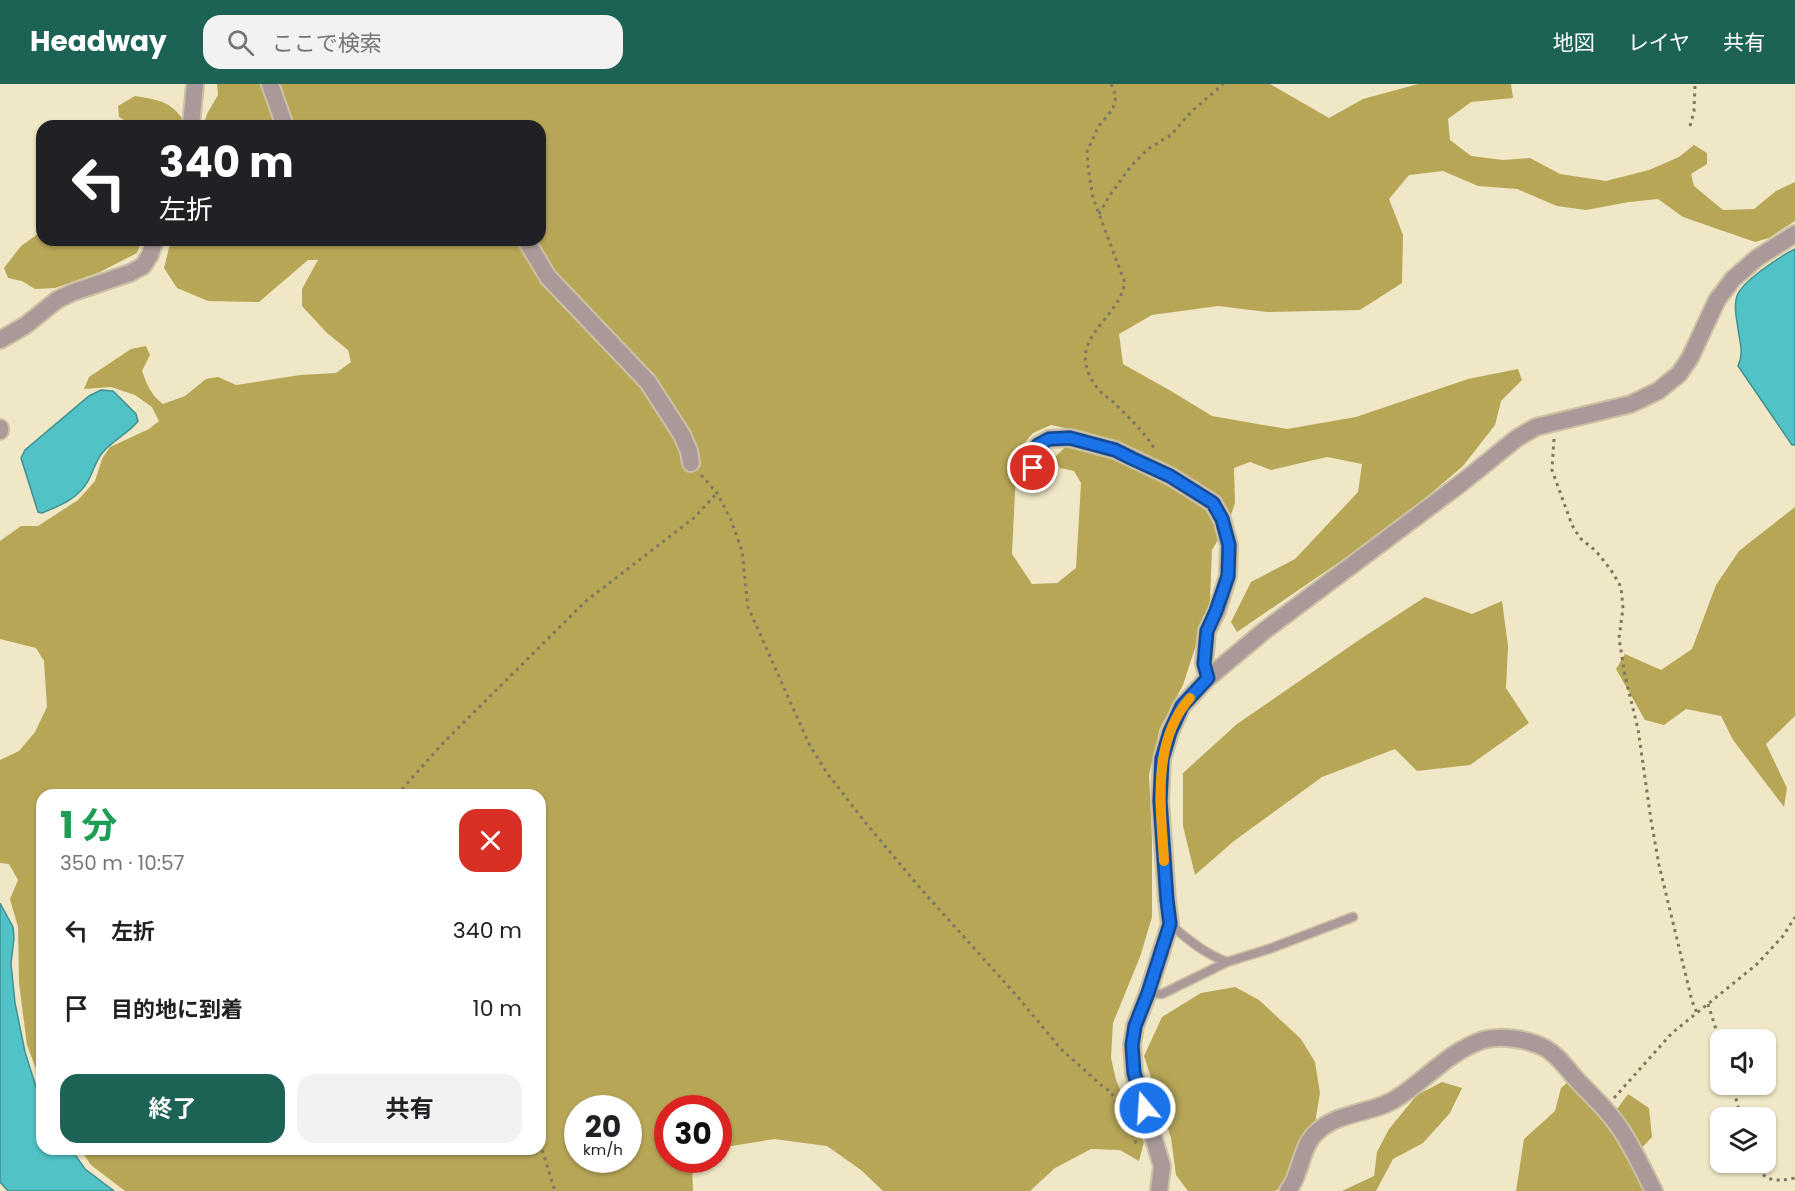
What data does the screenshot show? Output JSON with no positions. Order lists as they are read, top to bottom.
{
  "page": {
    "header": "Headway",
    "search": "ここで検索",
    "nav": ["地図", "レイヤ", "共有"],
    "turn": ["340 m", "左折"],
    "heading": ["1 分", "350 m · 10:57"],
    "list": [
      {
        "name": "左折",
        "value": "340 m"
      },
      {
        "name": "目的地に到着",
        "value": "10 m"
      }
    ],
    "buttons": ["終了", "共有"],
    "speed": "20 km/h",
    "limit": "30"
  }
}
